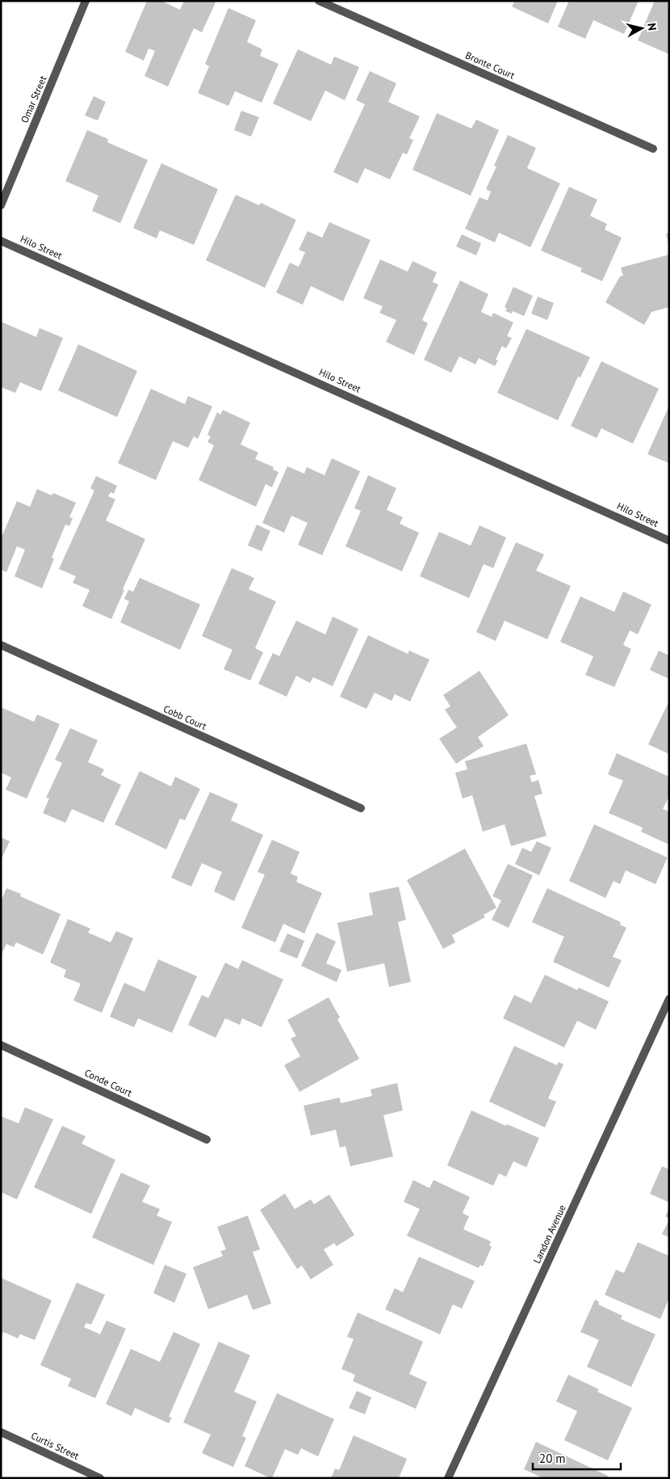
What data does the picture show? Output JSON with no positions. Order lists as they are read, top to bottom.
{
  "streets": {
    "street": [
      "Bronte Court",
      "Omar Street",
      "Hilo Street",
      "Cobb Court",
      "Conde Court",
      "Landon Avenue",
      "Curtis Street"
    ]
  },
  "scale_bar": "20 m",
  "north": "right"
}
